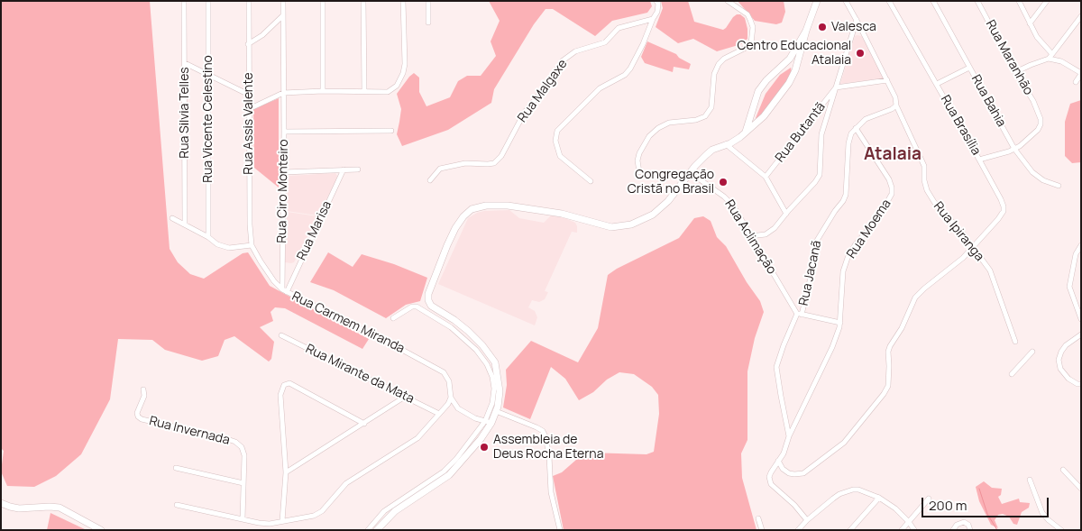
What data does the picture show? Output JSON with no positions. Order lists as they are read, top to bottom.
{
  "streets": {
    "street": [
      "Rua Maranhão",
      "Rua Malgaxe",
      "Rua Bahia",
      "Rua Silvia Telles",
      "Rua Vicente Celestino",
      "Rua Assis Valente",
      "Rua Brasília",
      "Rua Butantã",
      "Rua Ciro Monteiro",
      "Rua Moema",
      "Rua Marisa",
      "Rua Ipiranga",
      "Rua Aclimação",
      "Rua Jacanã",
      "Rua Carmem Miranda",
      "Rua Mirante da Mata",
      "Rua Invernada"
    ]
  },
  "crossings": [
    ["Rua Maranhão", "Rua Bahia"],
    ["Rua Assis Valente", "Rua Carmem Miranda"],
    ["Rua Brasília", "Rua Moema"],
    ["Rua Brasília", "Rua Ipiranga"],
    ["Rua Ciro Monteiro", "Rua Marisa"],
    ["Rua Ciro Monteiro", "Rua Carmem Miranda"],
    ["Rua Moema", "Rua Jacanã"],
    ["Rua Marisa", "Rua Carmem Miranda"],
    ["Rua Aclimação", "Rua Jacanã"]
  ],
  "districts": ["Atalaia"],
  "places": [
    "Valesca",
    "Centro Educacional Atalaia",
    "Congregação Cristã no Brasil",
    "Assembleia de Deus Rocha Eterna"
  ],
  "scale_bar": "200 m"
}
